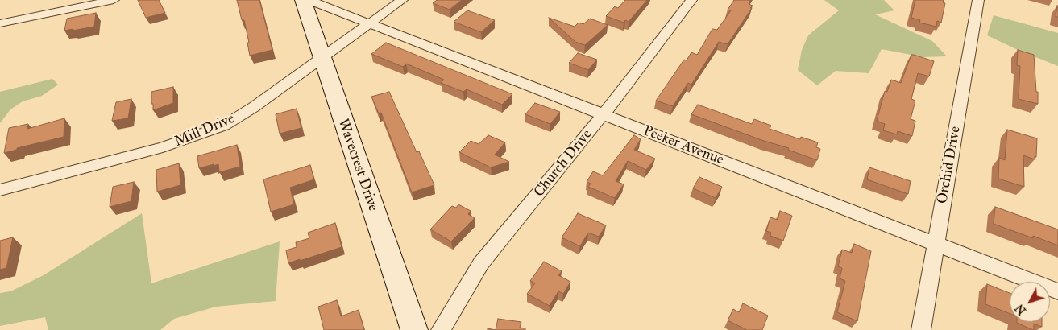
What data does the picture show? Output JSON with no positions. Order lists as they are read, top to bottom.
{
  "streets": {
    "street": [
      "Mill Drive",
      "Peeker Avenue",
      "Church Drive",
      "Wavecrest Drive",
      "Orchid Drive"
    ]
  },
  "crossings": [
    ["Mill Drive", "Peeker Avenue"],
    ["Mill Drive", "Wavecrest Drive"],
    ["Peeker Avenue", "Church Drive"],
    ["Peeker Avenue", "Orchid Drive"]
  ],
  "north": "bottom left"
}
